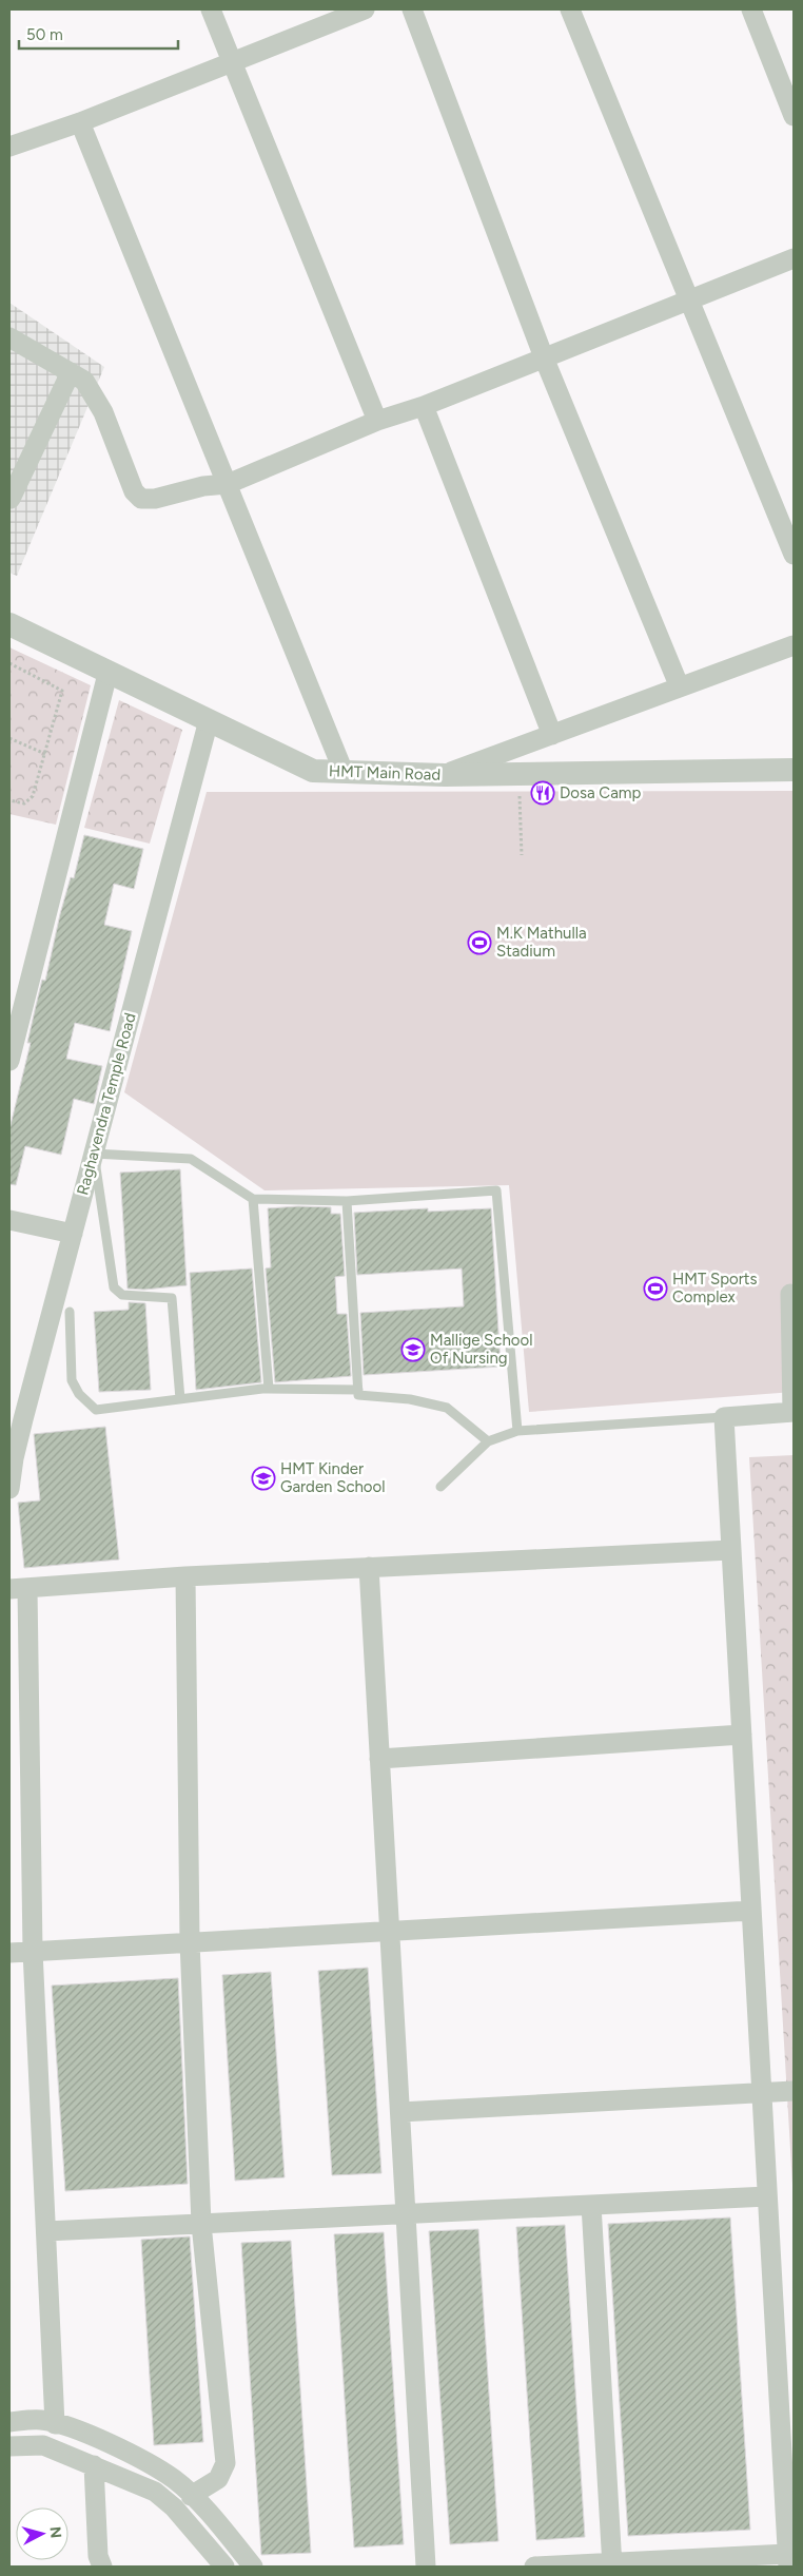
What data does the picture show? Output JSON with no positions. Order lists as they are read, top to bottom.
{
  "streets": {
    "street": ["HMT Main Road", "Raghavendra Temple Road"]
  },
  "crossings": [
    ["HMT Main Road", "Raghavendra Temple Road"]
  ],
  "places": {
    "restaurant": ["Dosa Camp"],
    "sports": ["M.K Mathulla Stadium", "HMT Sports Complex"],
    "school or university": ["Mallige School Of Nursing", "HMT Kinder Garden School"]
  },
  "scale_bar": "50 m",
  "north": "right"
}
